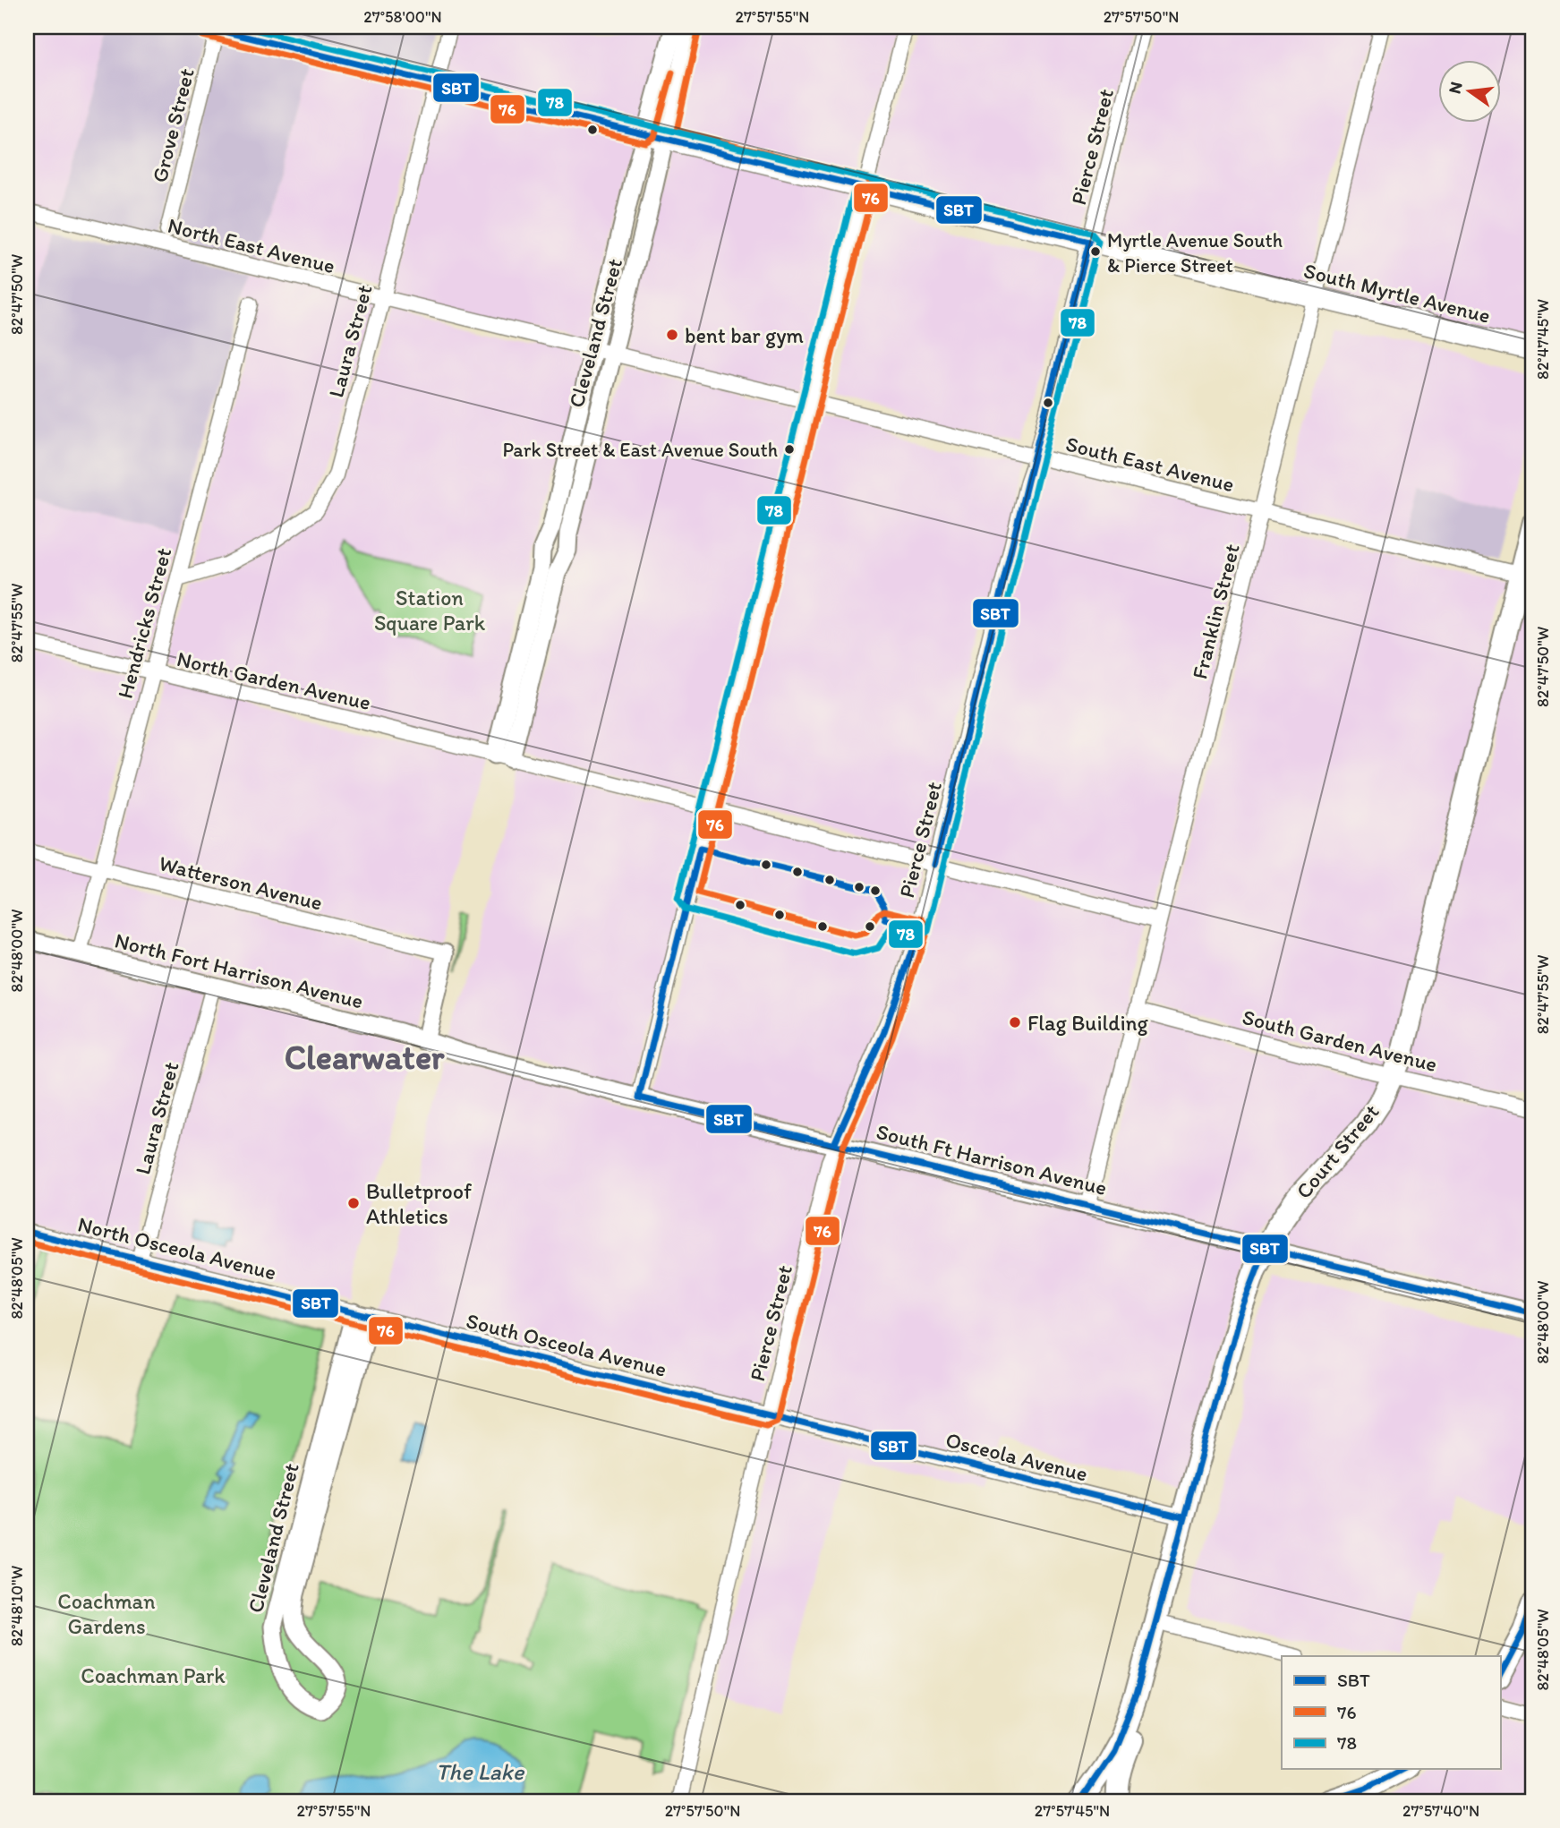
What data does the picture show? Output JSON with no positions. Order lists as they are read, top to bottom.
{
  "streets": {
    "main road": ["South Myrtle Avenue", "Court Street"],
    "street": [
      "Grove Street",
      "Pierce Street",
      "North East Avenue",
      "Cleveland Street",
      "Laura Street",
      "South East Avenue",
      "Franklin Street",
      "Hendricks Street",
      "North Garden Avenue",
      "Watterson Avenue",
      "North Fort Harrison Avenue",
      "South Garden Avenue",
      "South Ft Harrison Avenue",
      "North Osceola Avenue",
      "South Osceola Avenue",
      "Osceola Avenue"
    ]
  },
  "crossings": [
    ["Grove Street", "South Myrtle Avenue"],
    ["Pierce Street", "South Myrtle Avenue"],
    ["Pierce Street", "South East Avenue"],
    ["Pierce Street", "South Ft Harrison Avenue"],
    ["Pierce Street", "South Osceola Avenue"],
    ["Pierce Street", "Osceola Avenue"],
    ["North East Avenue", "Cleveland Street"],
    ["North East Avenue", "Laura Street"],
    ["North East Avenue", "South East Avenue"],
    ["South Myrtle Avenue", "Cleveland Street"],
    ["South Myrtle Avenue", "Laura Street"],
    ["South Myrtle Avenue", "Franklin Street"],
    ["Cleveland Street", "South East Avenue"],
    ["Cleveland Street", "North Garden Avenue"],
    ["Cleveland Street", "North Osceola Avenue"],
    ["Cleveland Street", "South Osceola Avenue"],
    ["Laura Street", "Hendricks Street"],
    ["Laura Street", "North Fort Harrison Avenue"],
    ["Laura Street", "North Osceola Avenue"],
    ["South East Avenue", "Franklin Street"],
    ["South East Avenue", "Court Street"],
    ["Franklin Street", "South Garden Avenue"],
    ["Franklin Street", "South Ft Harrison Avenue"],
    ["Hendricks Street", "North Garden Avenue"],
    ["Hendricks Street", "Watterson Avenue"],
    ["Hendricks Street", "North Fort Harrison Avenue"],
    ["North Fort Harrison Avenue", "South Ft Harrison Avenue"],
    ["South Garden Avenue", "Court Street"],
    ["Court Street", "South Ft Harrison Avenue"],
    ["Court Street", "Osceola Avenue"],
    ["North Osceola Avenue", "South Osceola Avenue"],
    ["South Osceola Avenue", "Osceola Avenue"]
  ],
  "districts": ["Clearwater"],
  "water": ["The Lake"],
  "parks": ["Station Square Park", "Coachman Gardens", "Coachman Park"],
  "places": [
    "Myrtle Avenue South & Pierce Street",
    "bent bar gym",
    "Park Street & East Avenue South",
    "Flag Building",
    "Bulletproof Athletics"
  ],
  "lines": ["transit line SBT", "transit line 78", "transit line 76"],
  "legend": ["SBT", "76", "78"],
  "north": "left",
  "coordinates": [
    "27°58'00\"N",
    "27°57'55\"N",
    "27°57'50\"N",
    "82°47'50\"W",
    "82°47'45\"W",
    "82°47'55\"W",
    "82°48'00\"W",
    "82°48'05\"W",
    "82°48'10\"W",
    "27°57'45\"N",
    "27°57'40\"N"
  ]
}
